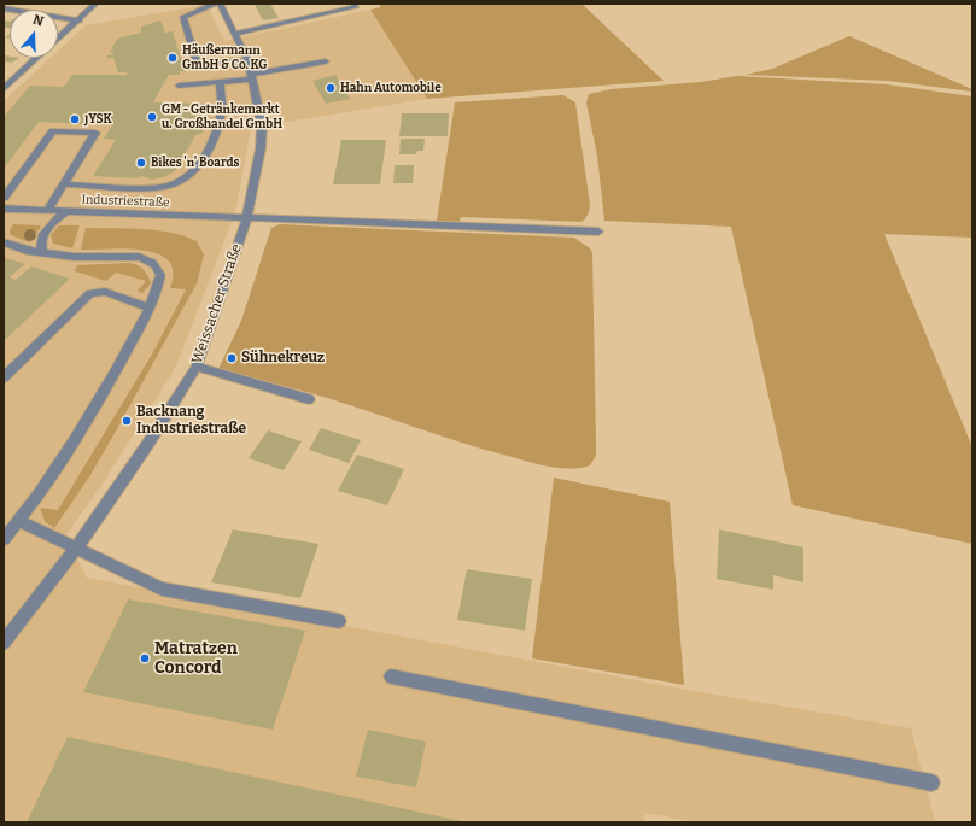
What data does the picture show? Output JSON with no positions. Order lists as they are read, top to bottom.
{
  "streets": {
    "street": ["Industriestraße", "Weissacher Straße"]
  },
  "crossings": [
    ["Industriestraße", "Weissacher Straße"]
  ],
  "places": [
    "Häußermann GmbH & Co. KG",
    "Hahn Automobile",
    "GM - Getränkemarkt u. Großhandel GmbH",
    "JYSK",
    "Bikes 'n' Boards",
    "Sühnekreuz",
    "Backnang Industriestraße",
    "Matratzen Concord"
  ],
  "north": "top"
}
